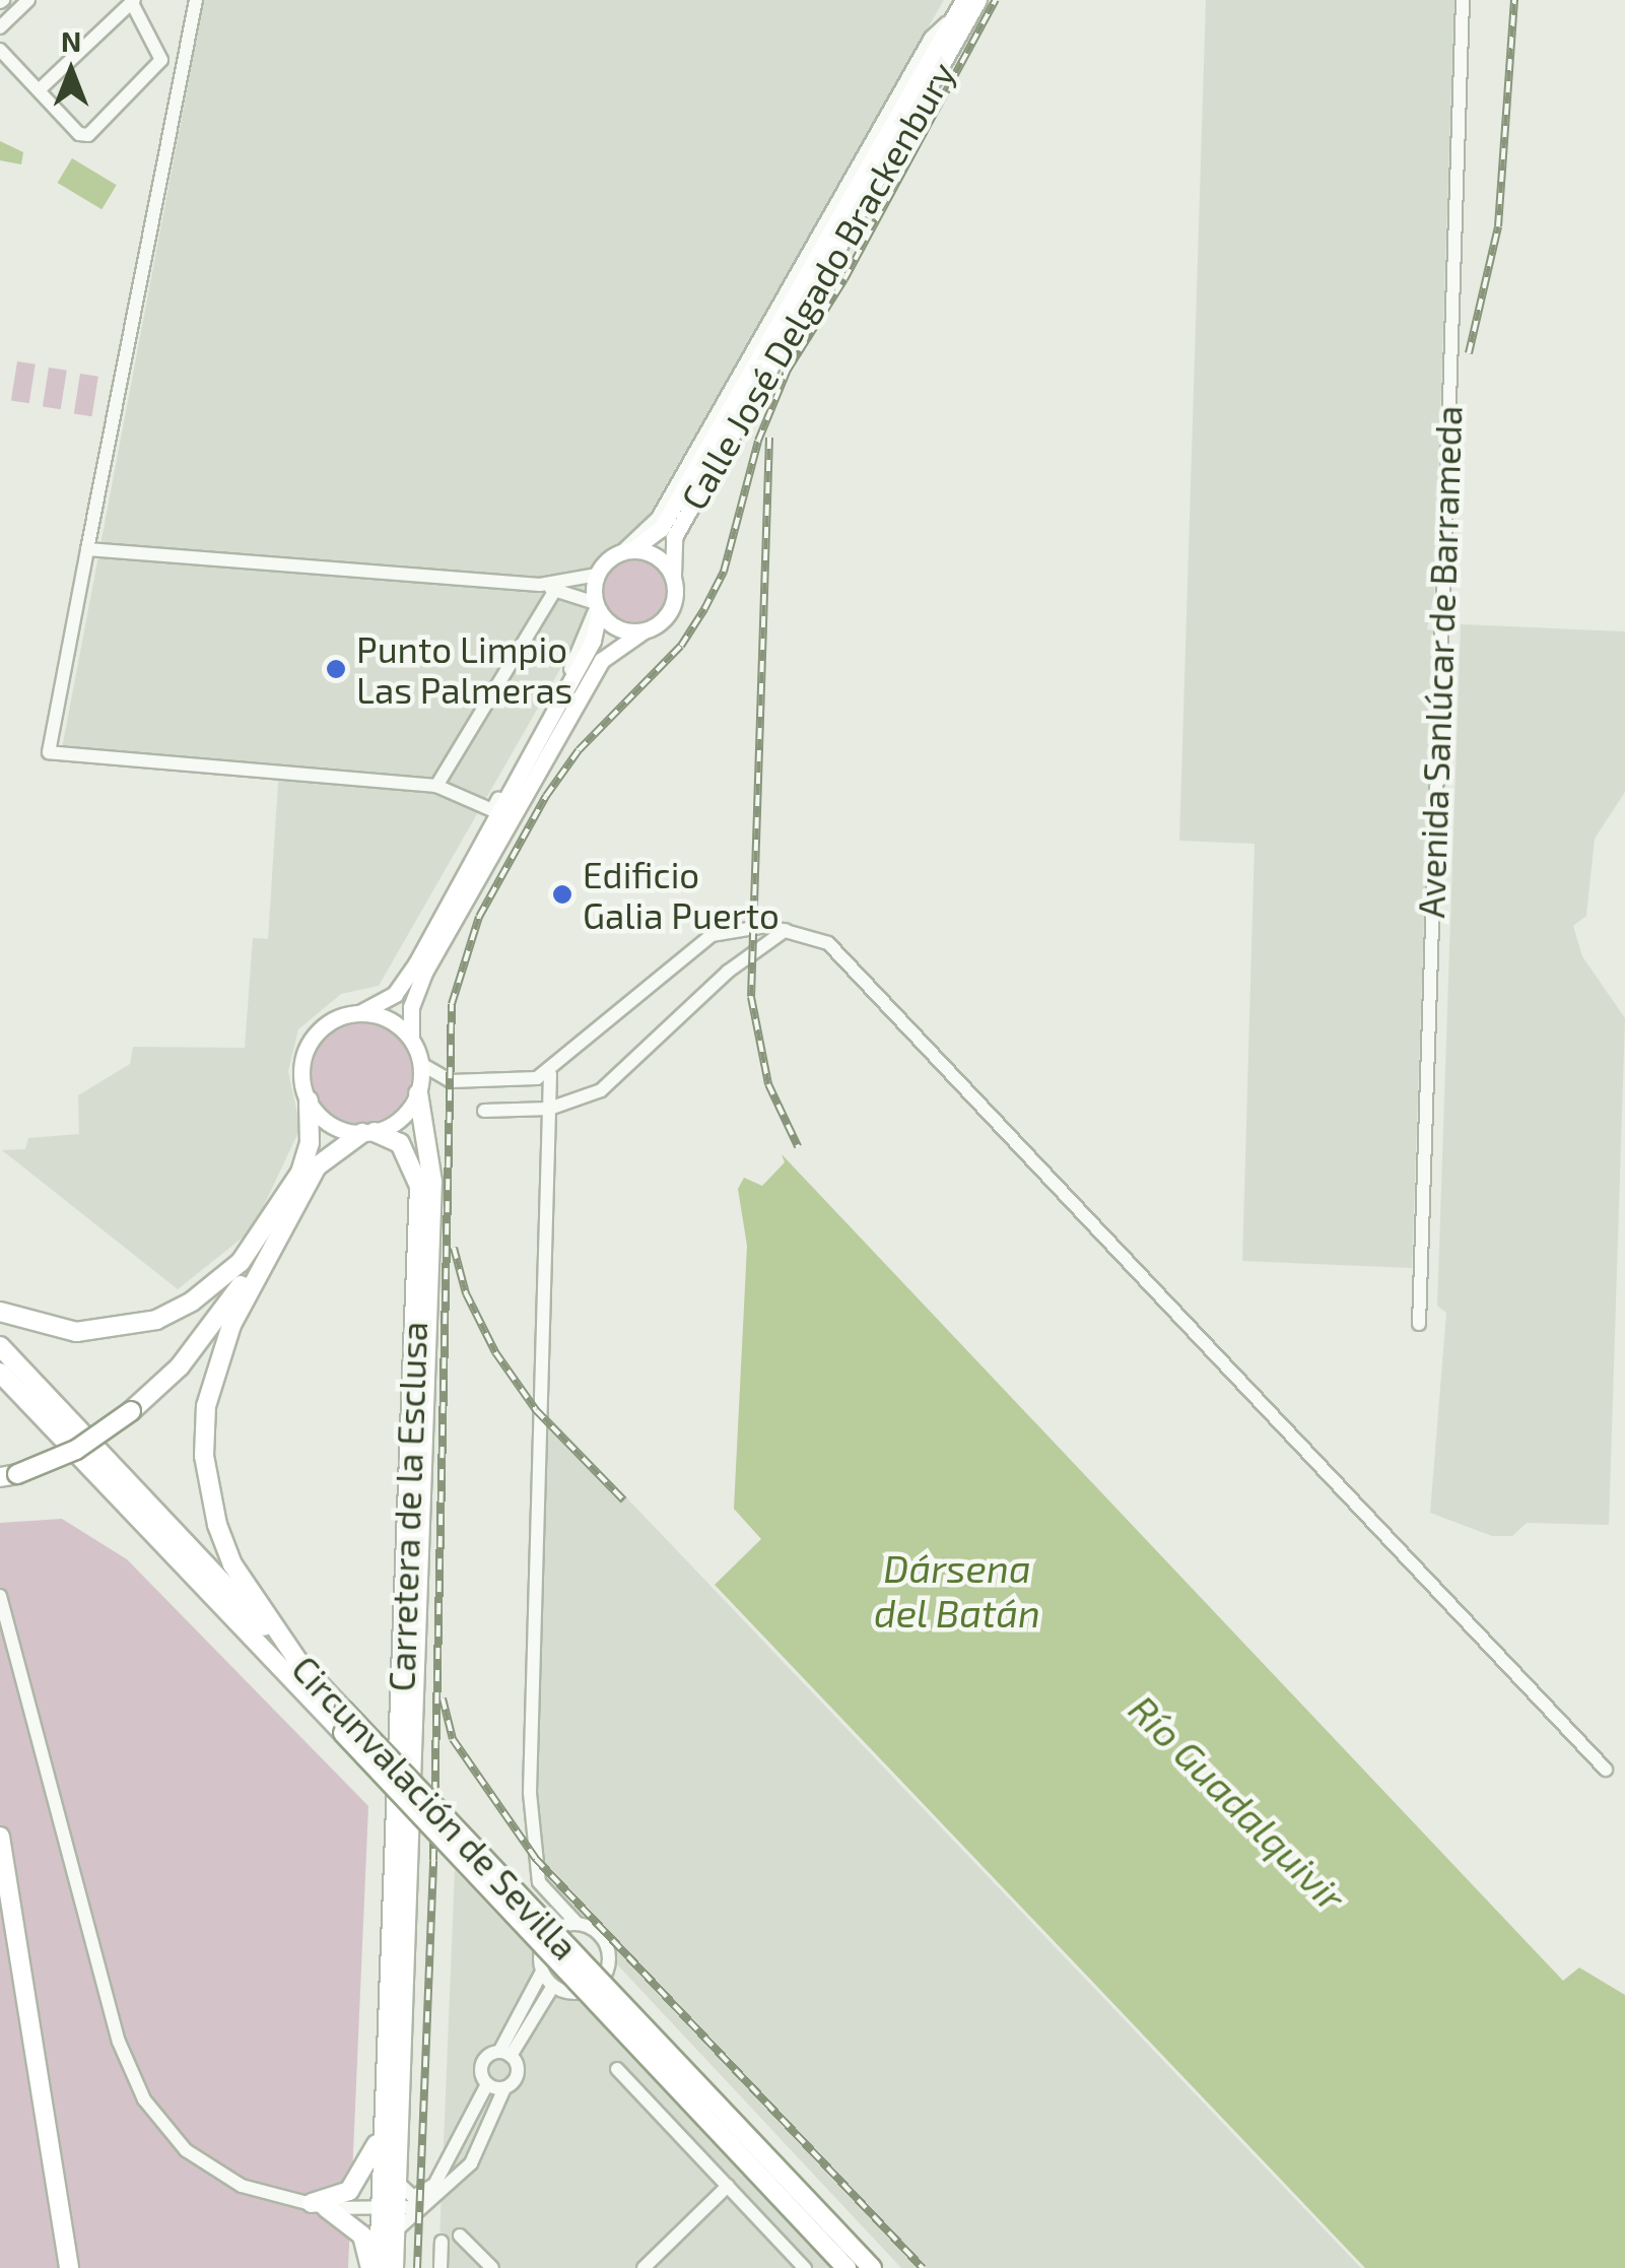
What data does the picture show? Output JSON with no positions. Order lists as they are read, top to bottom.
{
  "streets": {
    "highway": ["Carretera de la Esclusa", "Circunvalación de Sevilla"],
    "main road": ["Calle José Delgado Brackenbury"],
    "street": ["Avenida Sanlúcar de Barrameda"]
  },
  "water": ["Dársena del Batán", "Río Guadalquivir"],
  "places": ["Punto Limpio Las Palmeras", "Edificio Galia Puerto"],
  "north": "top"
}
